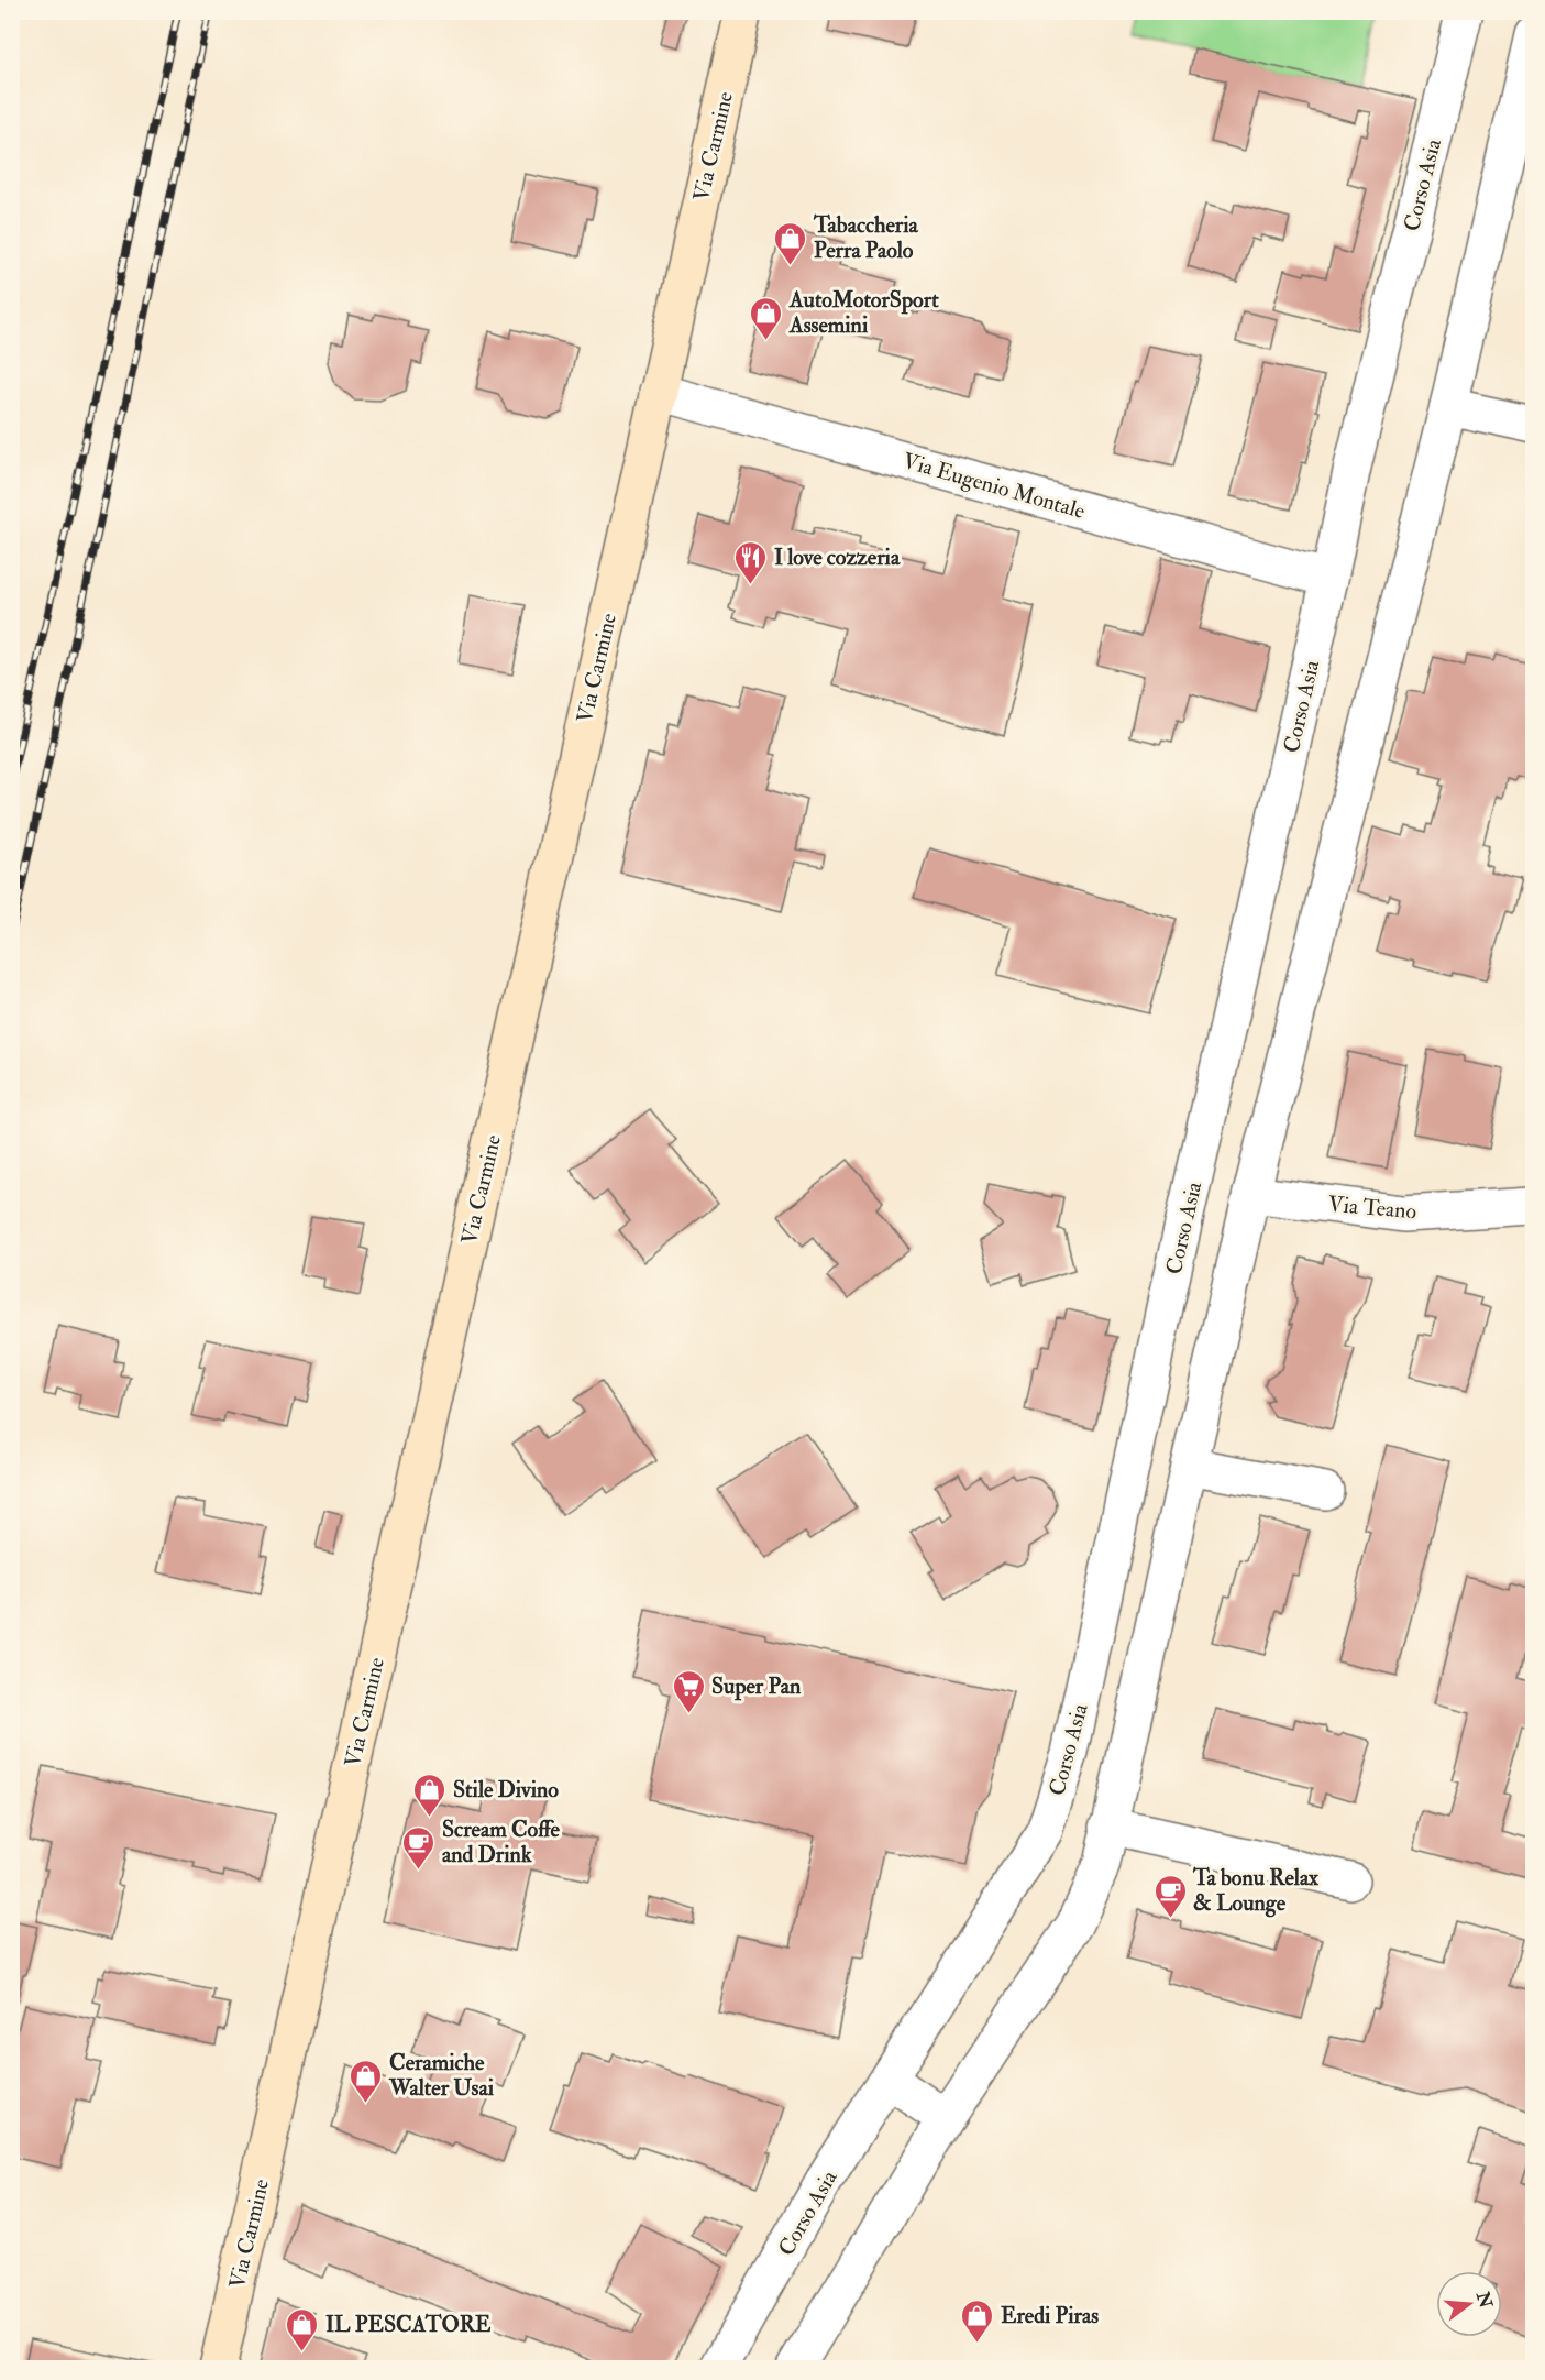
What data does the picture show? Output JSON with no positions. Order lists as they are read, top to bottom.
{
  "streets": {
    "main road": ["Via Carmine"],
    "street": ["Corso Asia", "Via Eugenio Montale", "Via Teano"]
  },
  "crossings": [
    ["Via Carmine", "Via Eugenio Montale"],
    ["Corso Asia", "Via Eugenio Montale"]
  ],
  "places": {
    "shop": [
      "Tabaccheria Perra Paolo",
      "AutoMotorSport Assemini",
      "Stile Divino",
      "Ceramiche Walter Usai",
      "Eredi Piras",
      "IL PESCATORE"
    ],
    "restaurant": ["I love cozzeria"],
    "supermarket": ["Super Pan"],
    "cafe": ["Scream Coffe and Drink", "Ta bonu Relax & Lounge"]
  },
  "north": "right"
}
